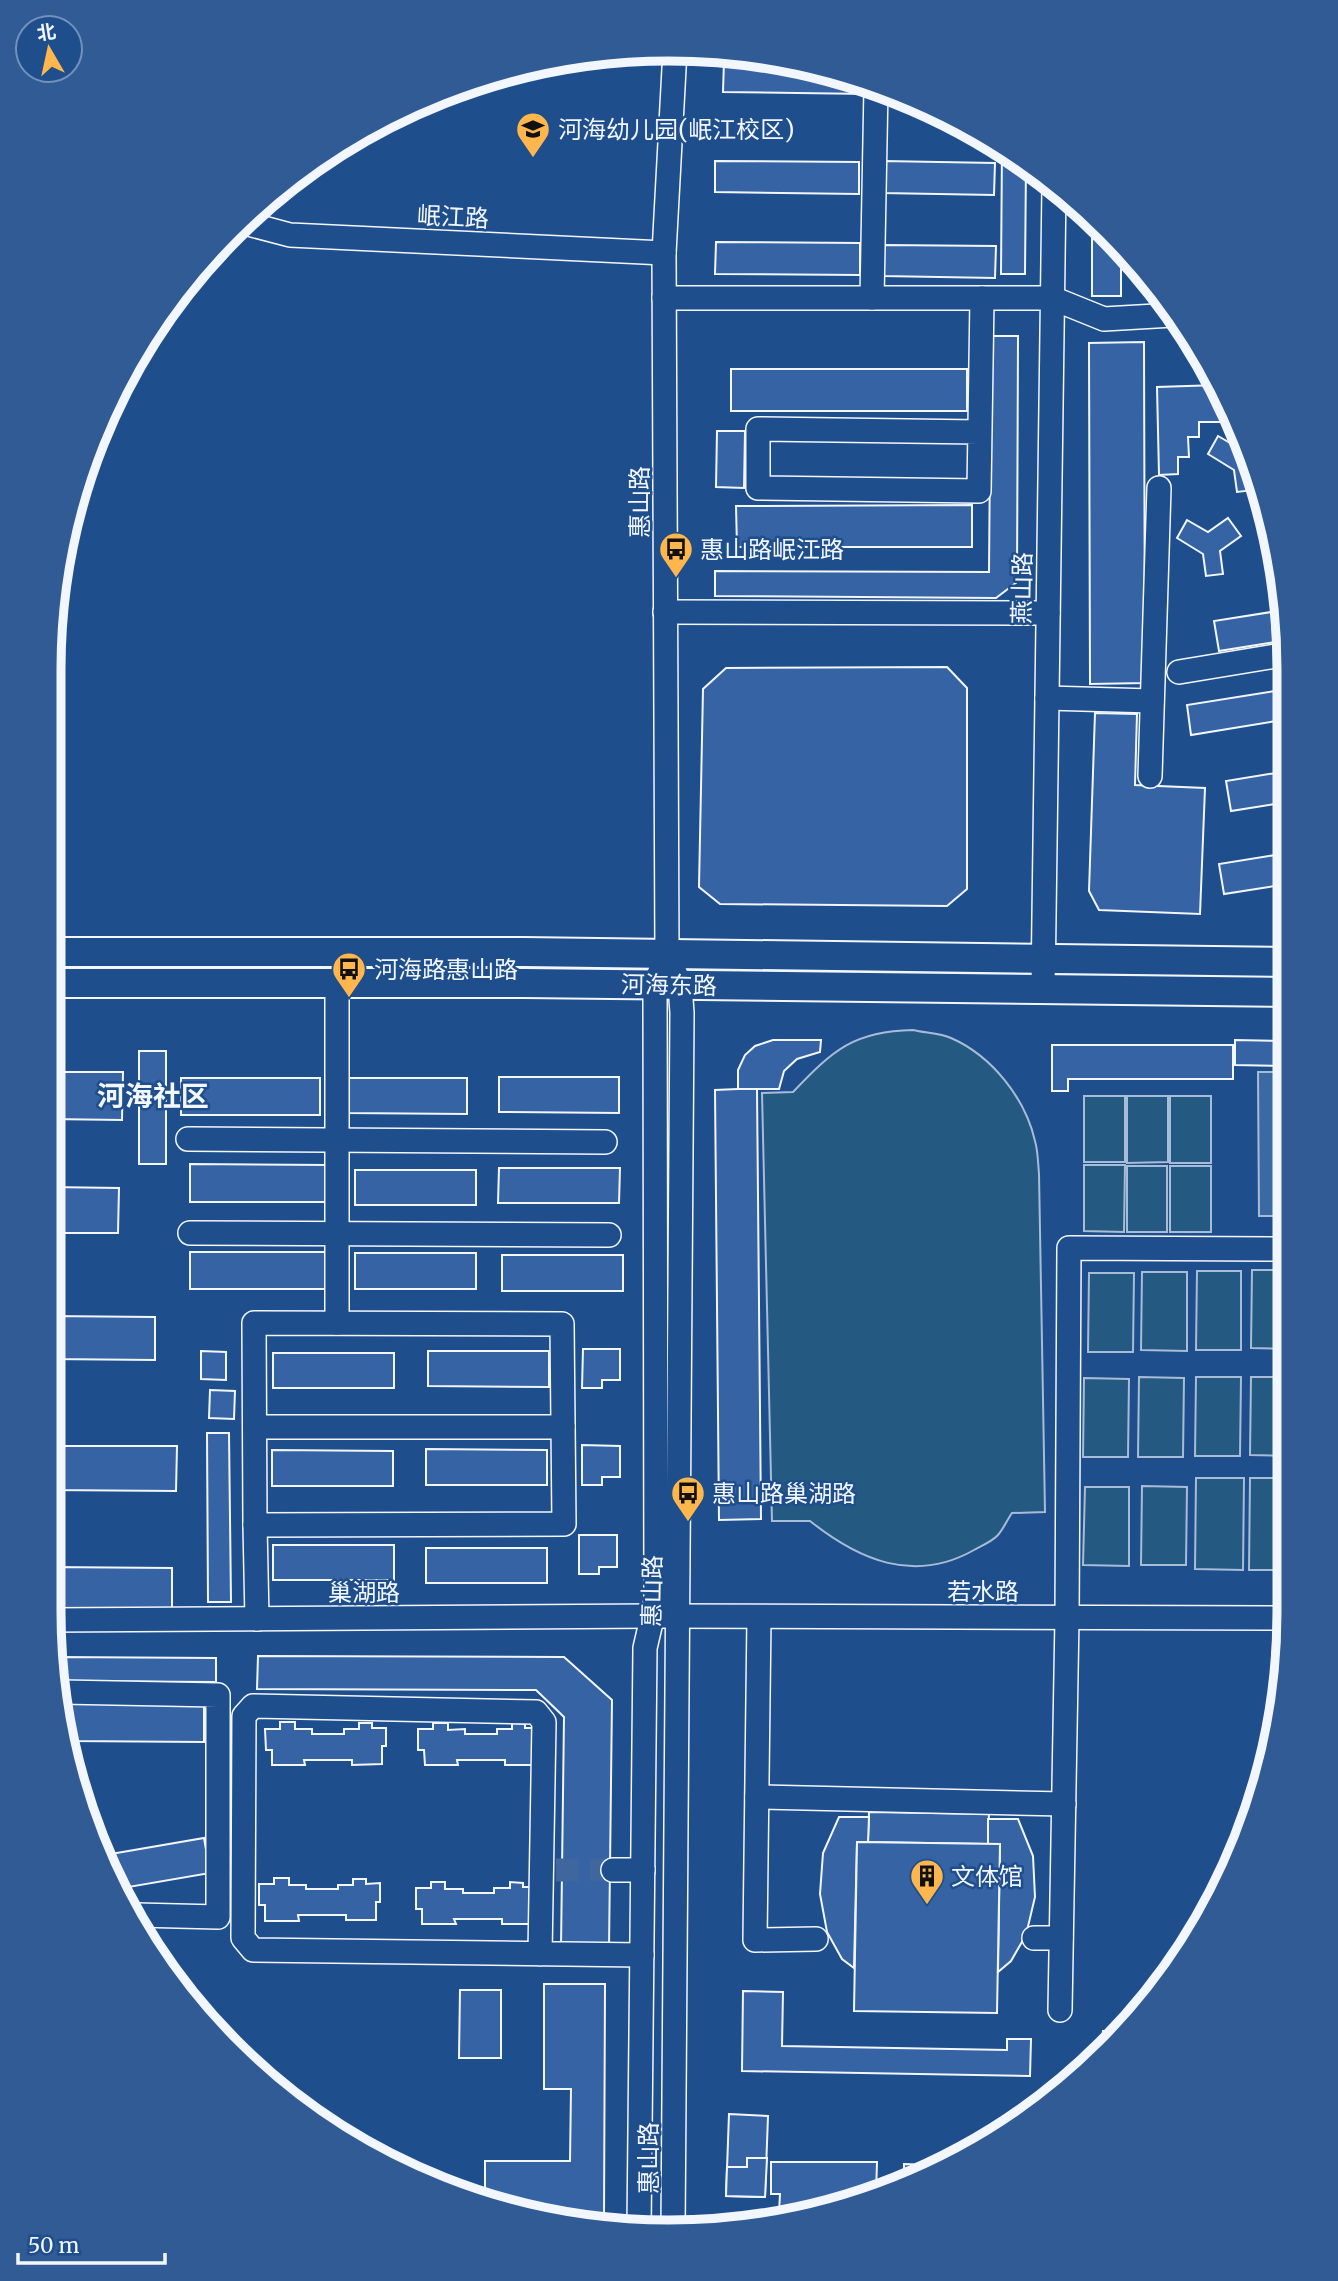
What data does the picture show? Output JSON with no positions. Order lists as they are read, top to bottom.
{
  "streets": {
    "main road": ["河海东路"],
    "street": [
      "岷江路",
      "惠山路",
      "燕山路",
      "若水路",
      "巢湖路"
    ]
  },
  "crossings": [
    ["岷江路", "惠山路"],
    ["惠山路", "河海东路"],
    ["惠山路", "若水路"],
    ["惠山路", "巢湖路"],
    ["燕山路", "河海东路"],
    ["若水路", "巢湖路"]
  ],
  "districts": ["河海社区"],
  "places": {
    "school or university": ["河海幼儿园(岷江校区)"],
    "bus stop": ["惠山路岷江路", "河海路惠山路", "惠山路巢湖路"],
    "building": ["文体馆"]
  },
  "scale_bar": "50 m",
  "north": "top"
}
